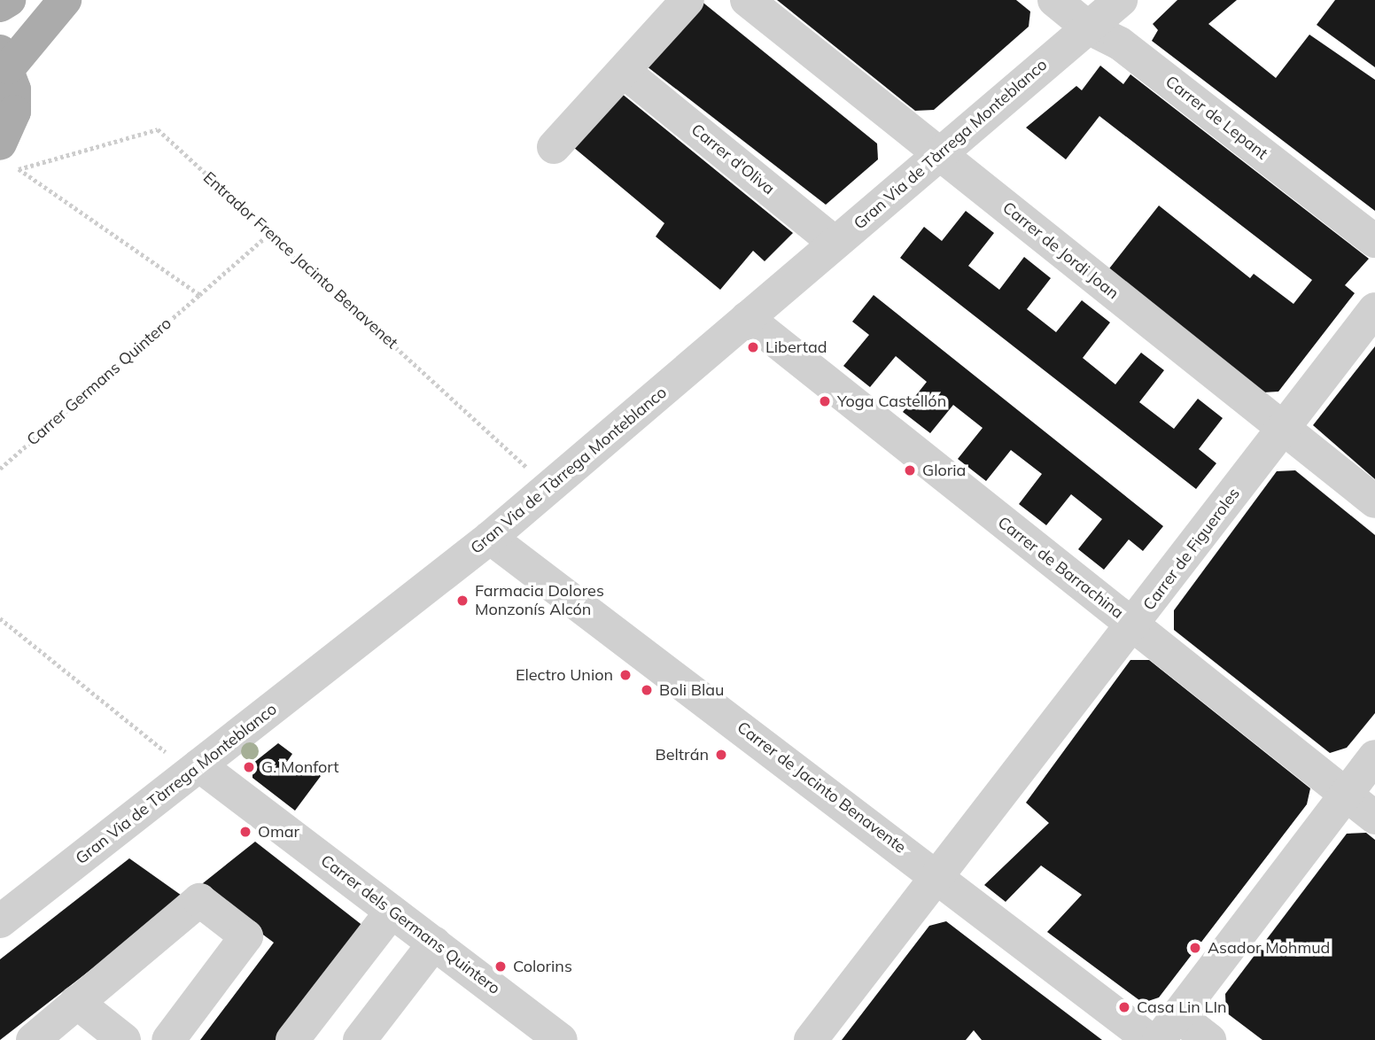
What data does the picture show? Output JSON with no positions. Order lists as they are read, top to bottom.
{
  "streets": {
    "street": [
      "Carrer de Lepant",
      "Gran Via de Tàrrega Monteblanco",
      "Carrer d'Oliva",
      "Carrer de Jordi Joan",
      "Carrer de Figueroles",
      "Carrer de Barrachina",
      "Carrer de Jacinto Benavente",
      "Carrer dels Germans Quintero"
    ],
    "path": ["Entrador Frence Jacinto Benavenet", "Carrer Germans Quintero"]
  },
  "crossings": [
    ["Carrer de Lepant", "Gran Via de Tàrrega Monteblanco"],
    ["Gran Via de Tàrrega Monteblanco", "Carrer d'Oliva"],
    ["Gran Via de Tàrrega Monteblanco", "Carrer de Jordi Joan"],
    ["Gran Via de Tàrrega Monteblanco", "Entrador Frence Jacinto Benavenet"],
    ["Gran Via de Tàrrega Monteblanco", "Carrer de Barrachina"],
    ["Gran Via de Tàrrega Monteblanco", "Carrer de Jacinto Benavente"],
    ["Gran Via de Tàrrega Monteblanco", "Carrer dels Germans Quintero"],
    ["Carrer de Jordi Joan", "Carrer de Figueroles"],
    ["Entrador Frence Jacinto Benavenet", "Carrer Germans Quintero"],
    ["Carrer de Figueroles", "Carrer de Barrachina"],
    ["Carrer de Figueroles", "Carrer de Jacinto Benavente"]
  ],
  "places": [
    "Libertad",
    "Yoga Castellón",
    "Gloria",
    "Farmacia Dolores Monzonís Alcón",
    "Electro Union",
    "Boli Blau",
    "Beltrán",
    "G. Monfort",
    "Omar",
    "Asador Mohmud",
    "Colorins",
    "Casa Lin LIn"
  ]
}
